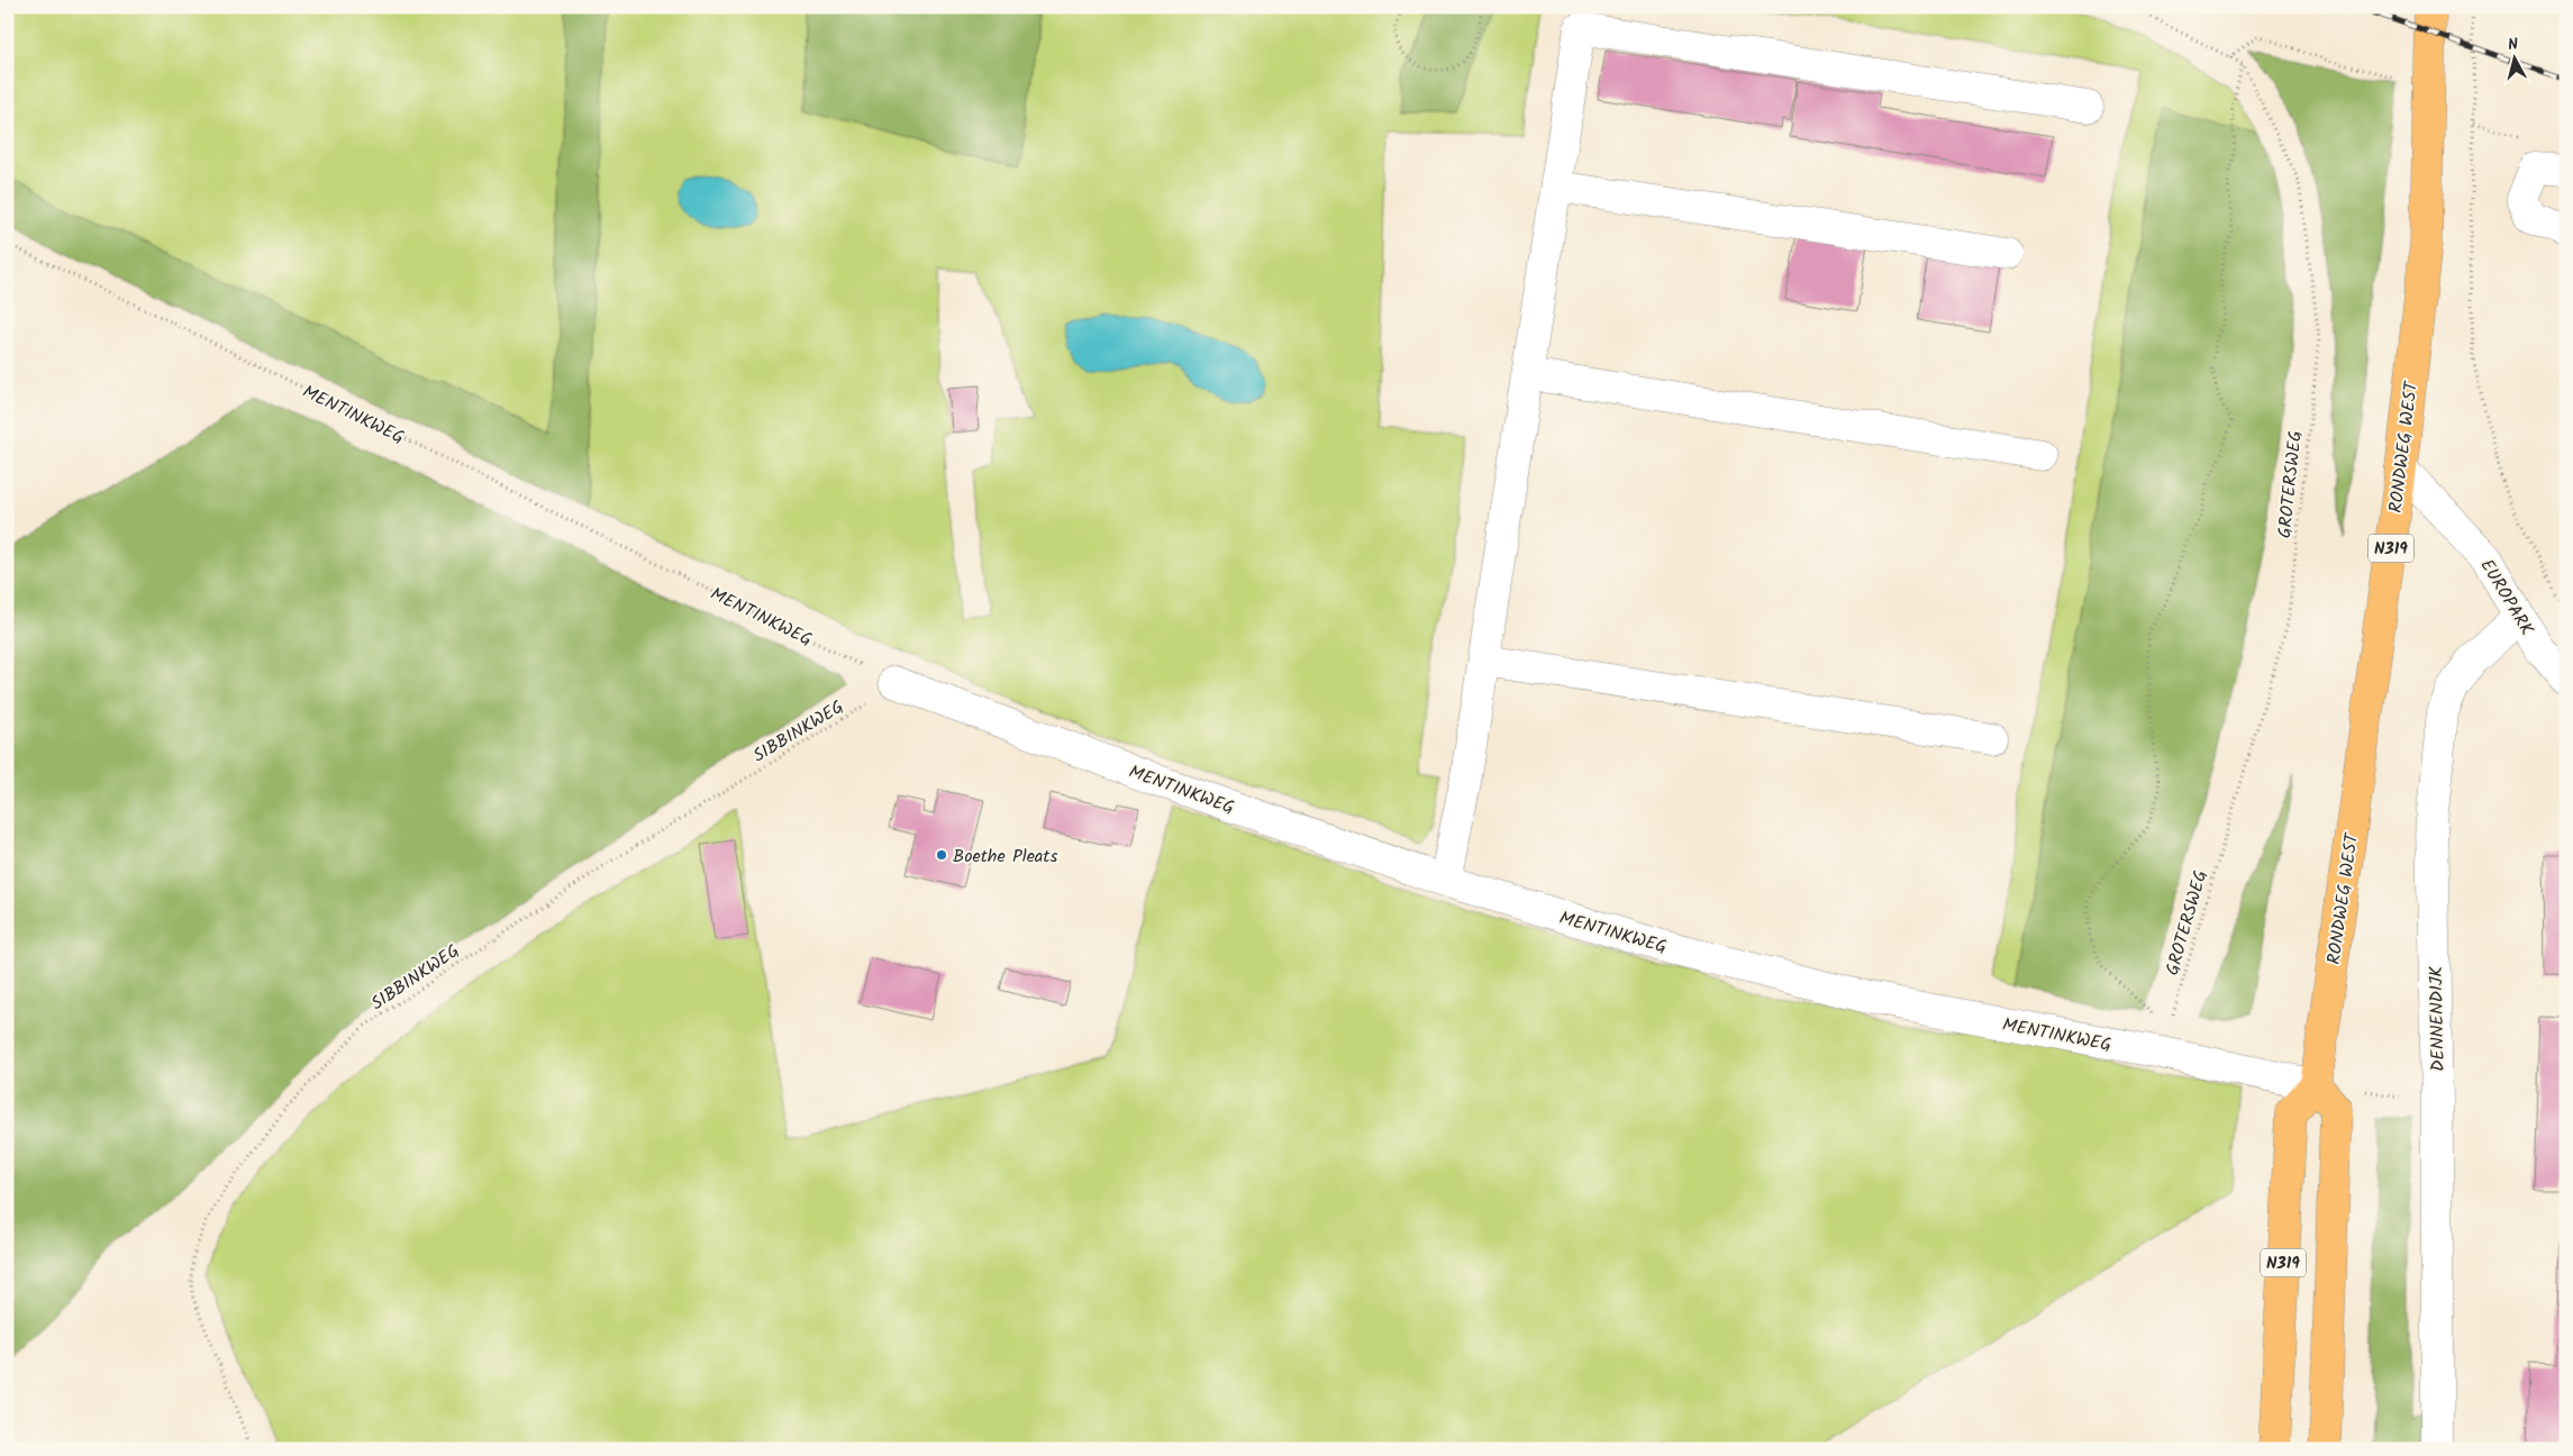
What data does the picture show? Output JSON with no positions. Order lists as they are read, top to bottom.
{
  "streets": {
    "main road": ["RONDWEG WEST", "N319"],
    "street": ["MENTINKWEG", "EUROPARK", "DENNENDIJK"],
    "path": ["GROTERSWEG", "SIBBINKWEG"]
  },
  "crossings": [
    ["MENTINKWEG", "RONDWEG WEST"],
    ["MENTINKWEG", "N319"],
    ["MENTINKWEG", "SIBBINKWEG"],
    ["RONDWEG WEST", "N319"],
    ["RONDWEG WEST", "EUROPARK"],
    ["EUROPARK", "DENNENDIJK"]
  ],
  "places": ["Boethe Pleats"],
  "north": "top"
}
